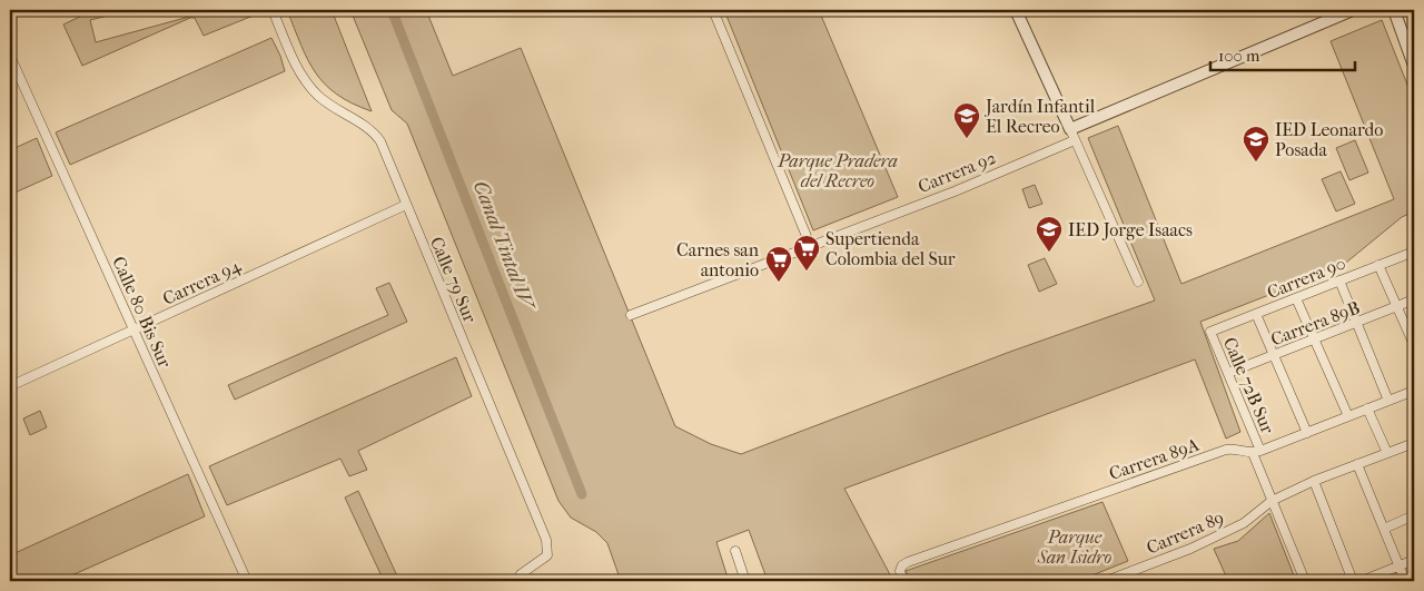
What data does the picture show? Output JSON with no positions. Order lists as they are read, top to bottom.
{
  "streets": {
    "street": [
      "Carrera 92",
      "Carrera 90",
      "Calle 79 Sur",
      "Carrera 94",
      "Calle 80 Bis Sur",
      "Carrera 89B",
      "Calle 72B Sur",
      "Carrera 89A",
      "Carrera 89"
    ]
  },
  "crossings": [
    ["Carrera 90", "Calle 72B Sur"],
    ["Calle 79 Sur", "Carrera 94"],
    ["Carrera 94", "Calle 80 Bis Sur"],
    ["Carrera 89B", "Calle 72B Sur"],
    ["Calle 72B Sur", "Carrera 89A"],
    ["Calle 72B Sur", "Carrera 89"]
  ],
  "water": ["Canal Tintal IV"],
  "parks": ["Parque Pradera del Recreo", "Parque San Isidro"],
  "places": {
    "school or university": ["Jardín Infantil El Recreo", "IED Leonardo Posada", "IED Jorge Isaacs"],
    "supermarket": ["Supertienda Colombia del Sur", "Carnes san antonio"]
  },
  "scale_bar": "100 m"
}
